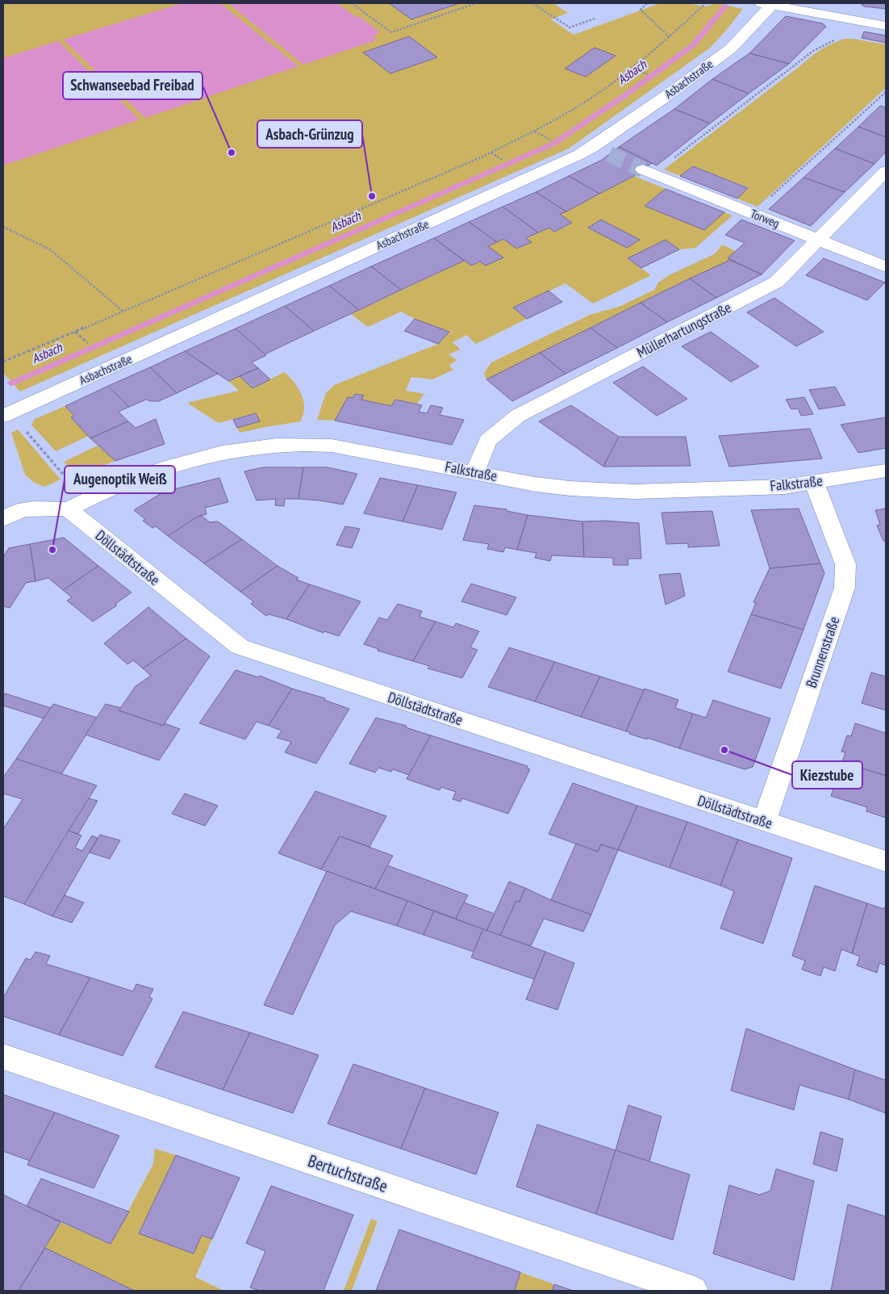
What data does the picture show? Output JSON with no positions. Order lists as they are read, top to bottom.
{
  "streets": {
    "street": [
      "Asbachstraße",
      "Torweg",
      "Müllerhartungstraße",
      "Falkstraße",
      "Döllstädtstraße",
      "Brunnenstraße",
      "Bertuchstraße"
    ]
  },
  "crossings": [
    ["Torweg", "Müllerhartungstraße"],
    ["Müllerhartungstraße", "Falkstraße"],
    ["Falkstraße", "Döllstädtstraße"],
    ["Falkstraße", "Brunnenstraße"],
    ["Döllstädtstraße", "Brunnenstraße"]
  ],
  "water": ["Asbach"],
  "places": [
    "Schwanseebad Freibad",
    "Asbach-Grünzug",
    "Augenoptik Weiß",
    "Kiezstube"
  ]
}
